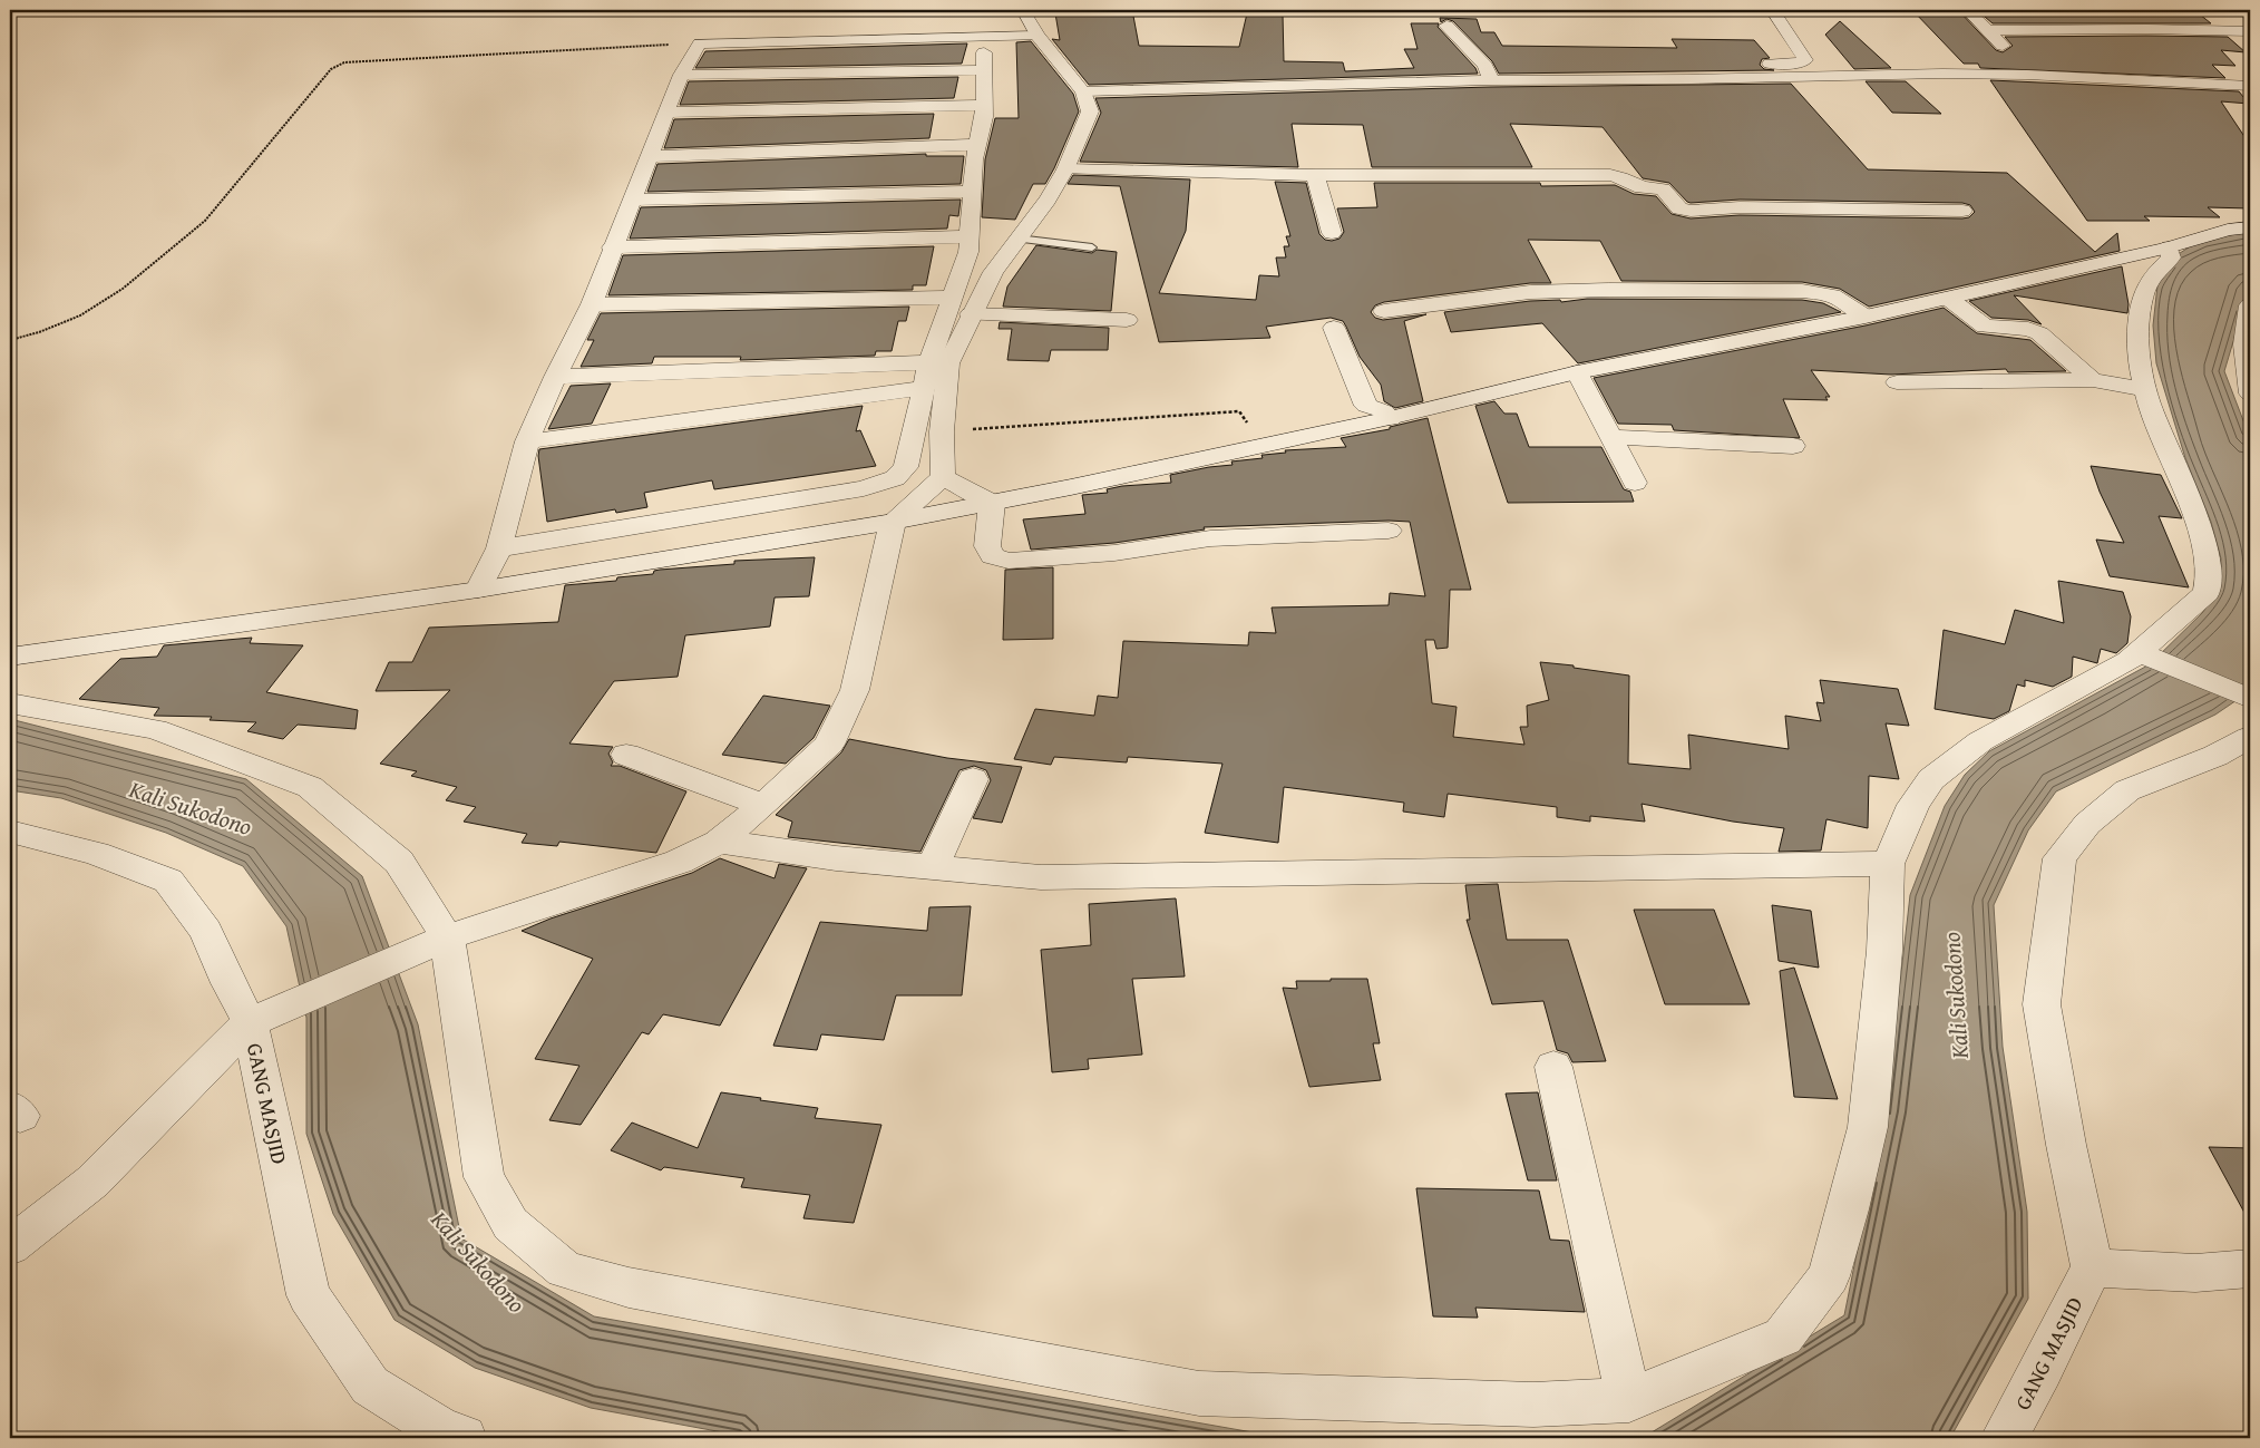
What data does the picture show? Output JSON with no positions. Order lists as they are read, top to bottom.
{
  "streets": {
    "street": ["GANG MASJID"]
  },
  "water": ["Kali Sukodono"]
}
